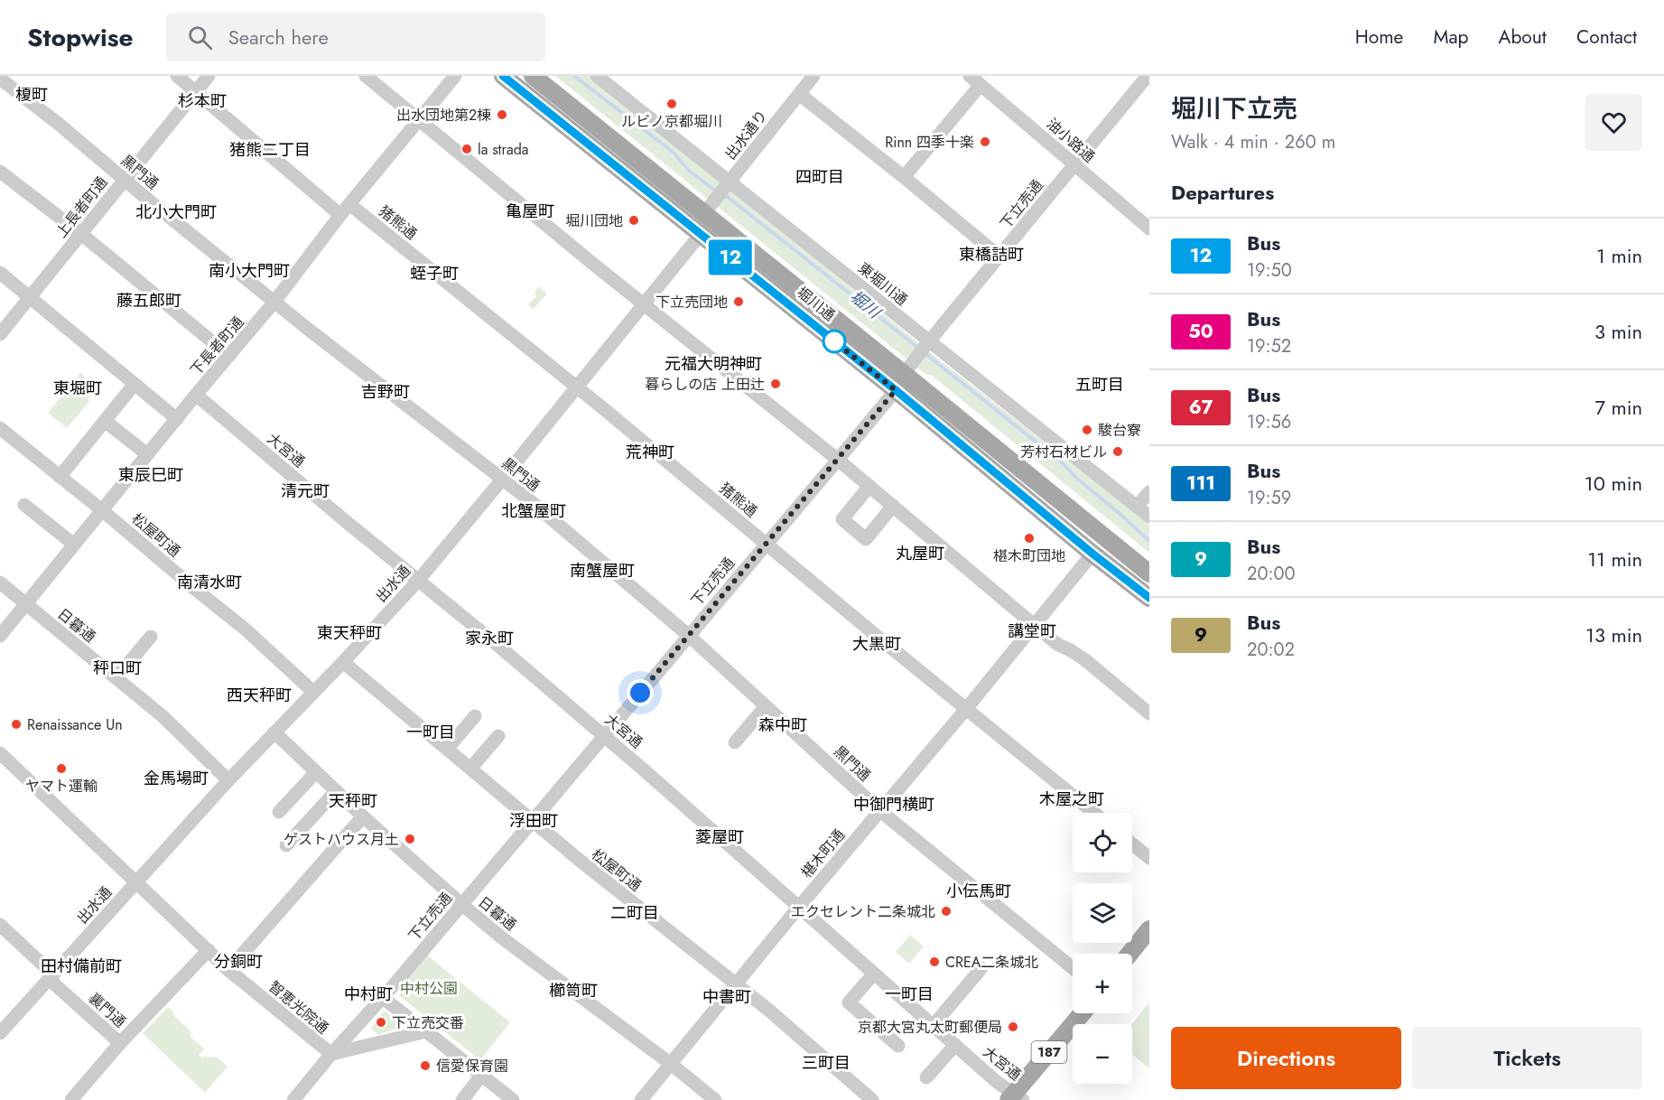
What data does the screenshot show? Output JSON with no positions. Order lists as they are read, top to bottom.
{
  "streets": {
    "main road": ["堀川通", "187"],
    "street": [
      "出水通り",
      "油小路通",
      "黒門通",
      "下立売通",
      "上長者町通",
      "猪熊通",
      "東堀川通",
      "下長者町通",
      "大宮通",
      "松屋町通",
      "出水通",
      "日暮通",
      "椹木町通",
      "智恵光院通",
      "裏門通"
    ]
  },
  "crossings": [
    ["出水通り", "東堀川通"],
    ["出水通り", "堀川通"],
    ["油小路通", "下立売通"],
    ["黒門通", "下立売通"],
    ["黒門通", "上長者町通"],
    ["黒門通", "下長者町通"],
    ["黒門通", "出水通"],
    ["黒門通", "椹木町通"],
    ["下立売通", "猪熊通"],
    ["下立売通", "東堀川通"],
    ["下立売通", "堀川通"],
    ["下立売通", "大宮通"],
    ["下立売通", "松屋町通"],
    ["下立売通", "日暮通"],
    ["下立売通", "智恵光院通"],
    ["猪熊通", "下長者町通"],
    ["猪熊通", "出水通"],
    ["猪熊通", "椹木町通"],
    ["堀川通", "出水通"],
    ["堀川通", "椹木町通"],
    ["下長者町通", "大宮通"],
    ["下長者町通", "松屋町通"],
    ["下長者町通", "日暮通"],
    ["大宮通", "出水通"],
    ["大宮通", "椹木町通"],
    ["大宮通", "187"],
    ["松屋町通", "出水通"],
    ["松屋町通", "椹木町通"],
    ["出水通", "日暮通"],
    ["出水通", "智恵光院通"],
    ["出水通", "裏門通"],
    ["日暮通", "椹木町通"]
  ],
  "districts": [
    "榎町",
    "杉本町",
    "猪熊二丁目",
    "四町目",
    "亀屋町",
    "北小大門町",
    "東橋詰町",
    "南小大門町",
    "蛭子町",
    "藤五郎町",
    "元福大明神町",
    "五町目",
    "東堀町",
    "吉野町",
    "荒神町",
    "東辰巳町",
    "清元町",
    "北蟹屋町",
    "丸屋町",
    "南蟹屋町",
    "南清水町",
    "講堂町",
    "東天秤町",
    "家永町",
    "大黒町",
    "秤口町",
    "西天秤町",
    "森中町",
    "一町目",
    "金馬場町",
    "木屋之町",
    "天秤町",
    "中御門横町",
    "浮田町",
    "菱屋町",
    "小伝馬町",
    "二町目",
    "分銅町",
    "田村備前町",
    "櫛笥町",
    "中村町",
    "一町目",
    "中書町",
    "三町目"
  ],
  "water": ["堀川"],
  "parks": ["中村公園"],
  "places": [
    "ルビノ京都堀川",
    "出水団地第2棟",
    "Rinn 四季十楽",
    "la strada",
    "堀川団地",
    "下立売団地",
    "暮らしの店 上田辻",
    "駿台寮",
    "芳村石材ビル",
    "椹木町団地",
    "Renaissance Un",
    "ヤマト運輸",
    "ゲストハウス月土",
    "エクセレント二条城北",
    "CREA二条城北",
    "下立売交番",
    "京都大宮丸太町郵便局",
    "信愛保育園"
  ],
  "lines": ["bus line 12"],
  "page": {
    "header": "Stopwise",
    "search": "Search here",
    "nav": [
      "Home",
      "Map",
      "About",
      "Contact"
    ],
    "on_map": "12",
    "heading": [
      ["堀川下立売", "Walk · 4 min · 260 m"],
      "Departures"
    ],
    "list": [
      {
        "mark": "12",
        "name": "Bus",
        "note": "19:50",
        "value": "1 min"
      },
      {
        "mark": "50",
        "name": "Bus",
        "note": "19:52",
        "value": "3 min"
      },
      {
        "mark": "67",
        "name": "Bus",
        "note": "19:56",
        "value": "7 min"
      },
      {
        "mark": "111",
        "name": "Bus",
        "note": "19:59",
        "value": "10 min"
      },
      {
        "mark": "9",
        "name": "Bus",
        "note": "20:00",
        "value": "11 min"
      },
      {
        "mark": "9",
        "name": "Bus",
        "note": "20:02",
        "value": "13 min"
      }
    ],
    "map_buttons": ["+", "−"],
    "buttons": ["Directions", "Tickets"]
  }
}
